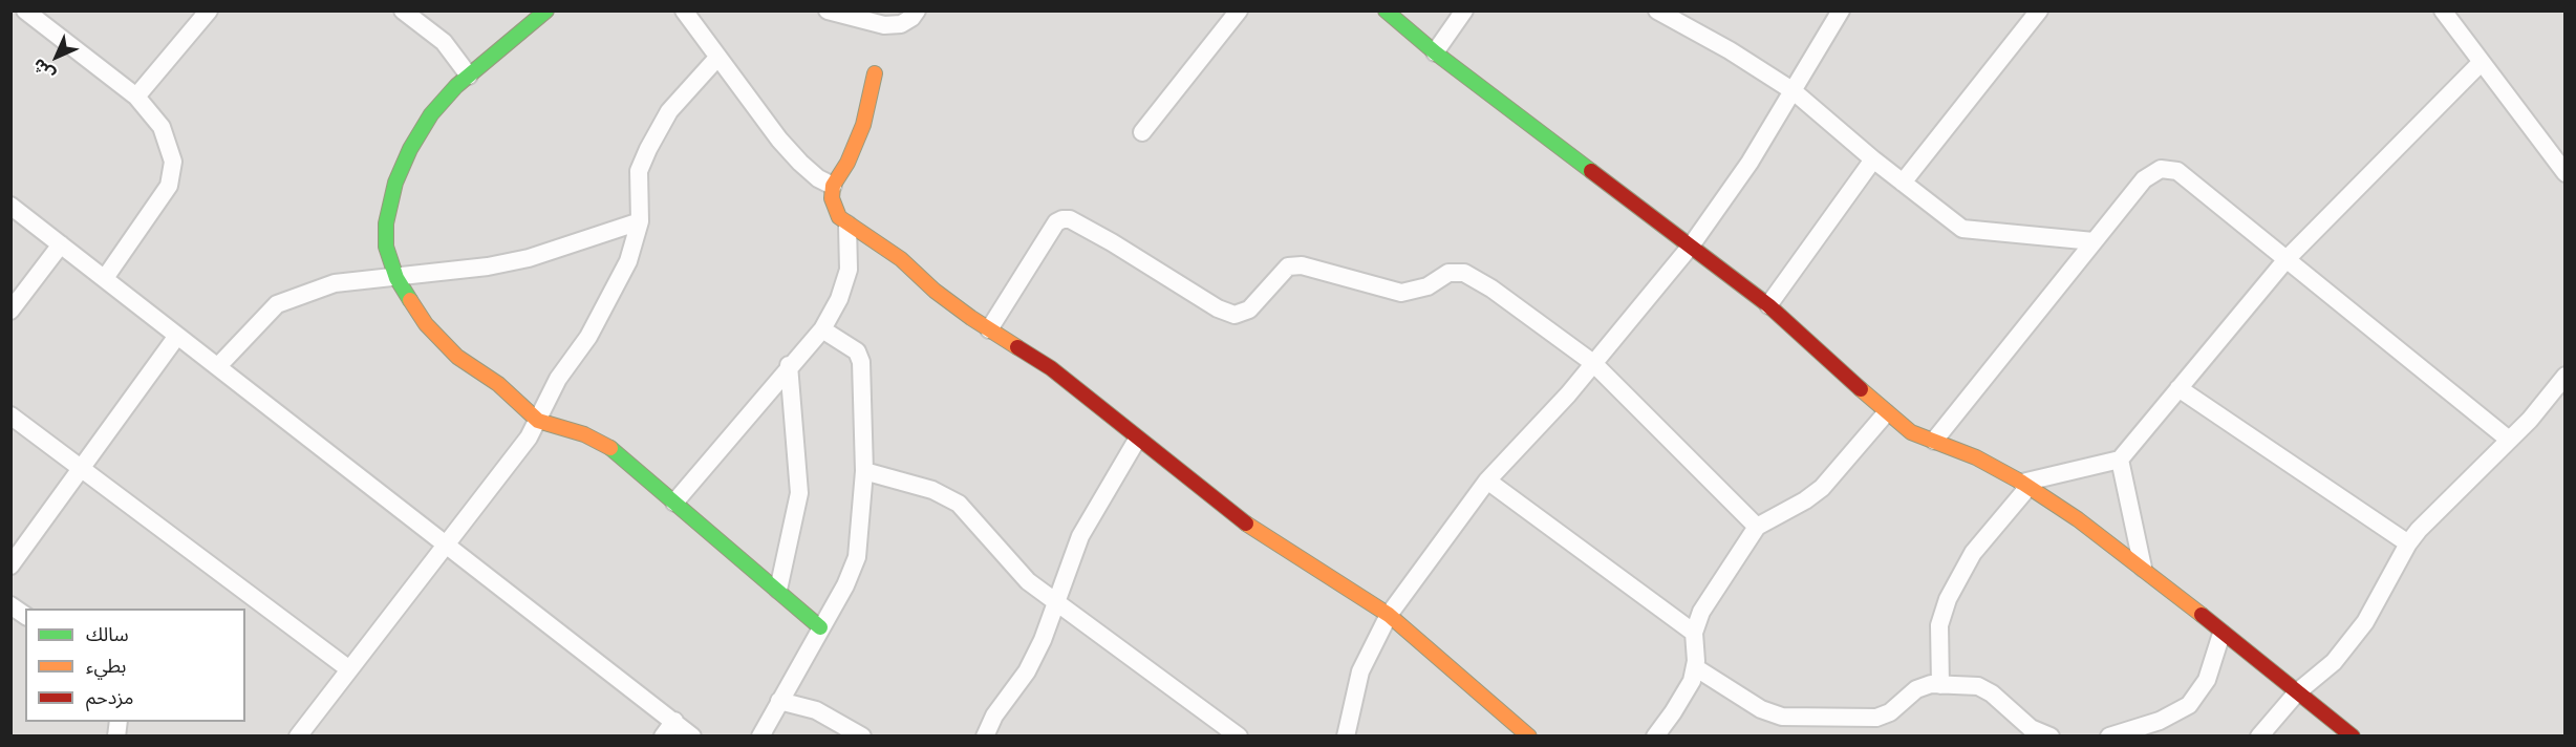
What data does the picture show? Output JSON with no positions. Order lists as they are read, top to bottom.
{
  "legend": ["سالك", "بطيء", "مزدحم"],
  "north": "bottom left"
}
